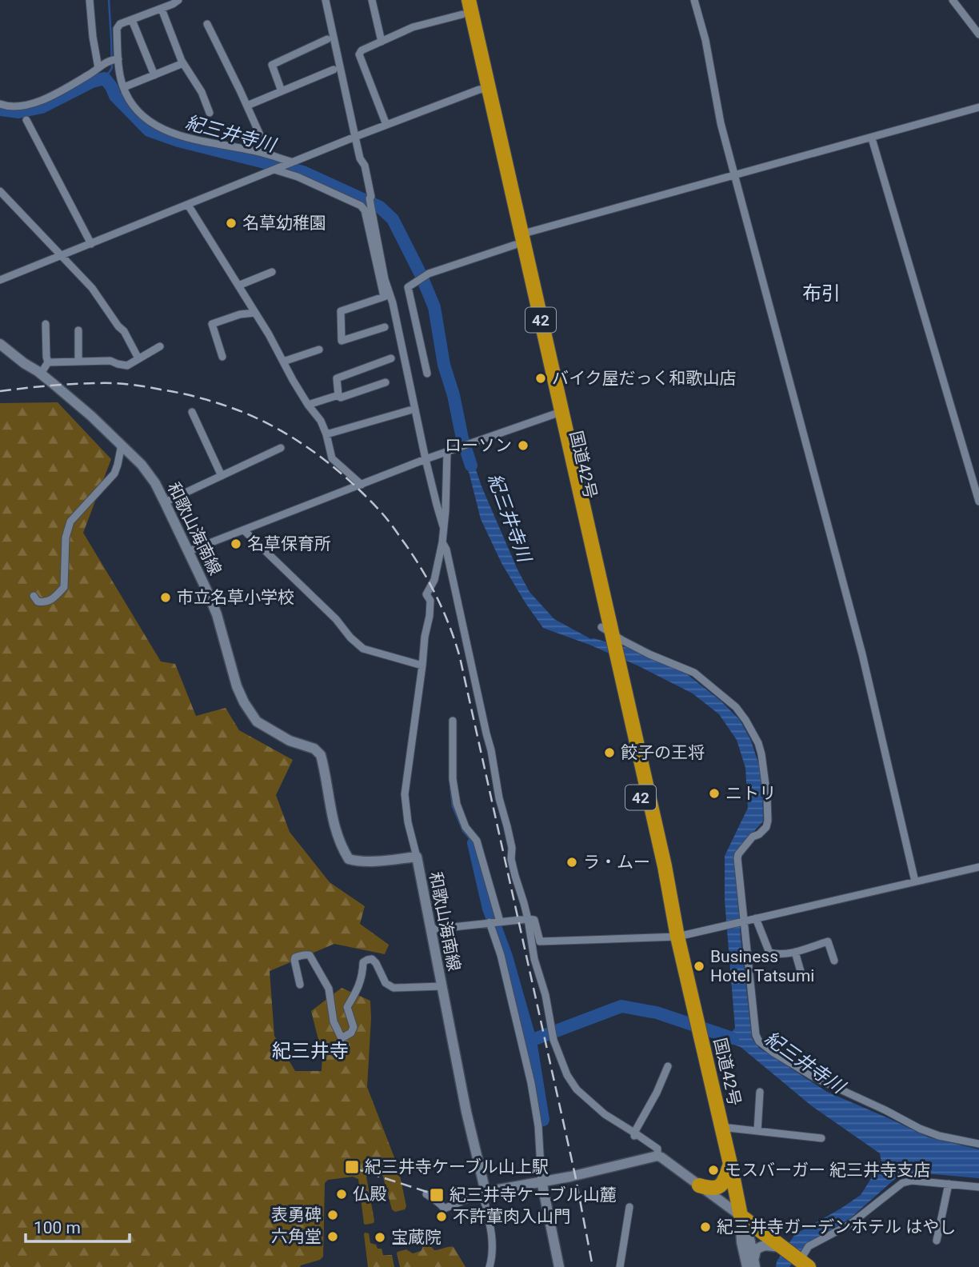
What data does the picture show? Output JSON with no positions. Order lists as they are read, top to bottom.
{
  "streets": {
    "highway": ["42", "国道42号"],
    "main road": ["和歌山海南線"]
  },
  "districts": ["布引", "紀三井寺"],
  "water": ["紀三井寺川"],
  "places": {
    "other": [
      "名草幼稚園",
      "バイク屋だっく和歌山店",
      "ローソン",
      "名草保育所",
      "市立名草小学校",
      "餃子の王将",
      "ニトリ",
      "ラ・ムー",
      "Business Hotel Tatsumi",
      "モスバーガー 紀三井寺支店",
      "仏殿",
      "表勇碑",
      "不許葷肉入山門",
      "紀三井寺ガーデンホテル はやし",
      "六角堂",
      "宝蔵院"
    ],
    "transit": ["紀三井寺ケーブル山上駅", "紀三井寺ケーブル山麓"]
  },
  "scale_bar": "100 m"
}
